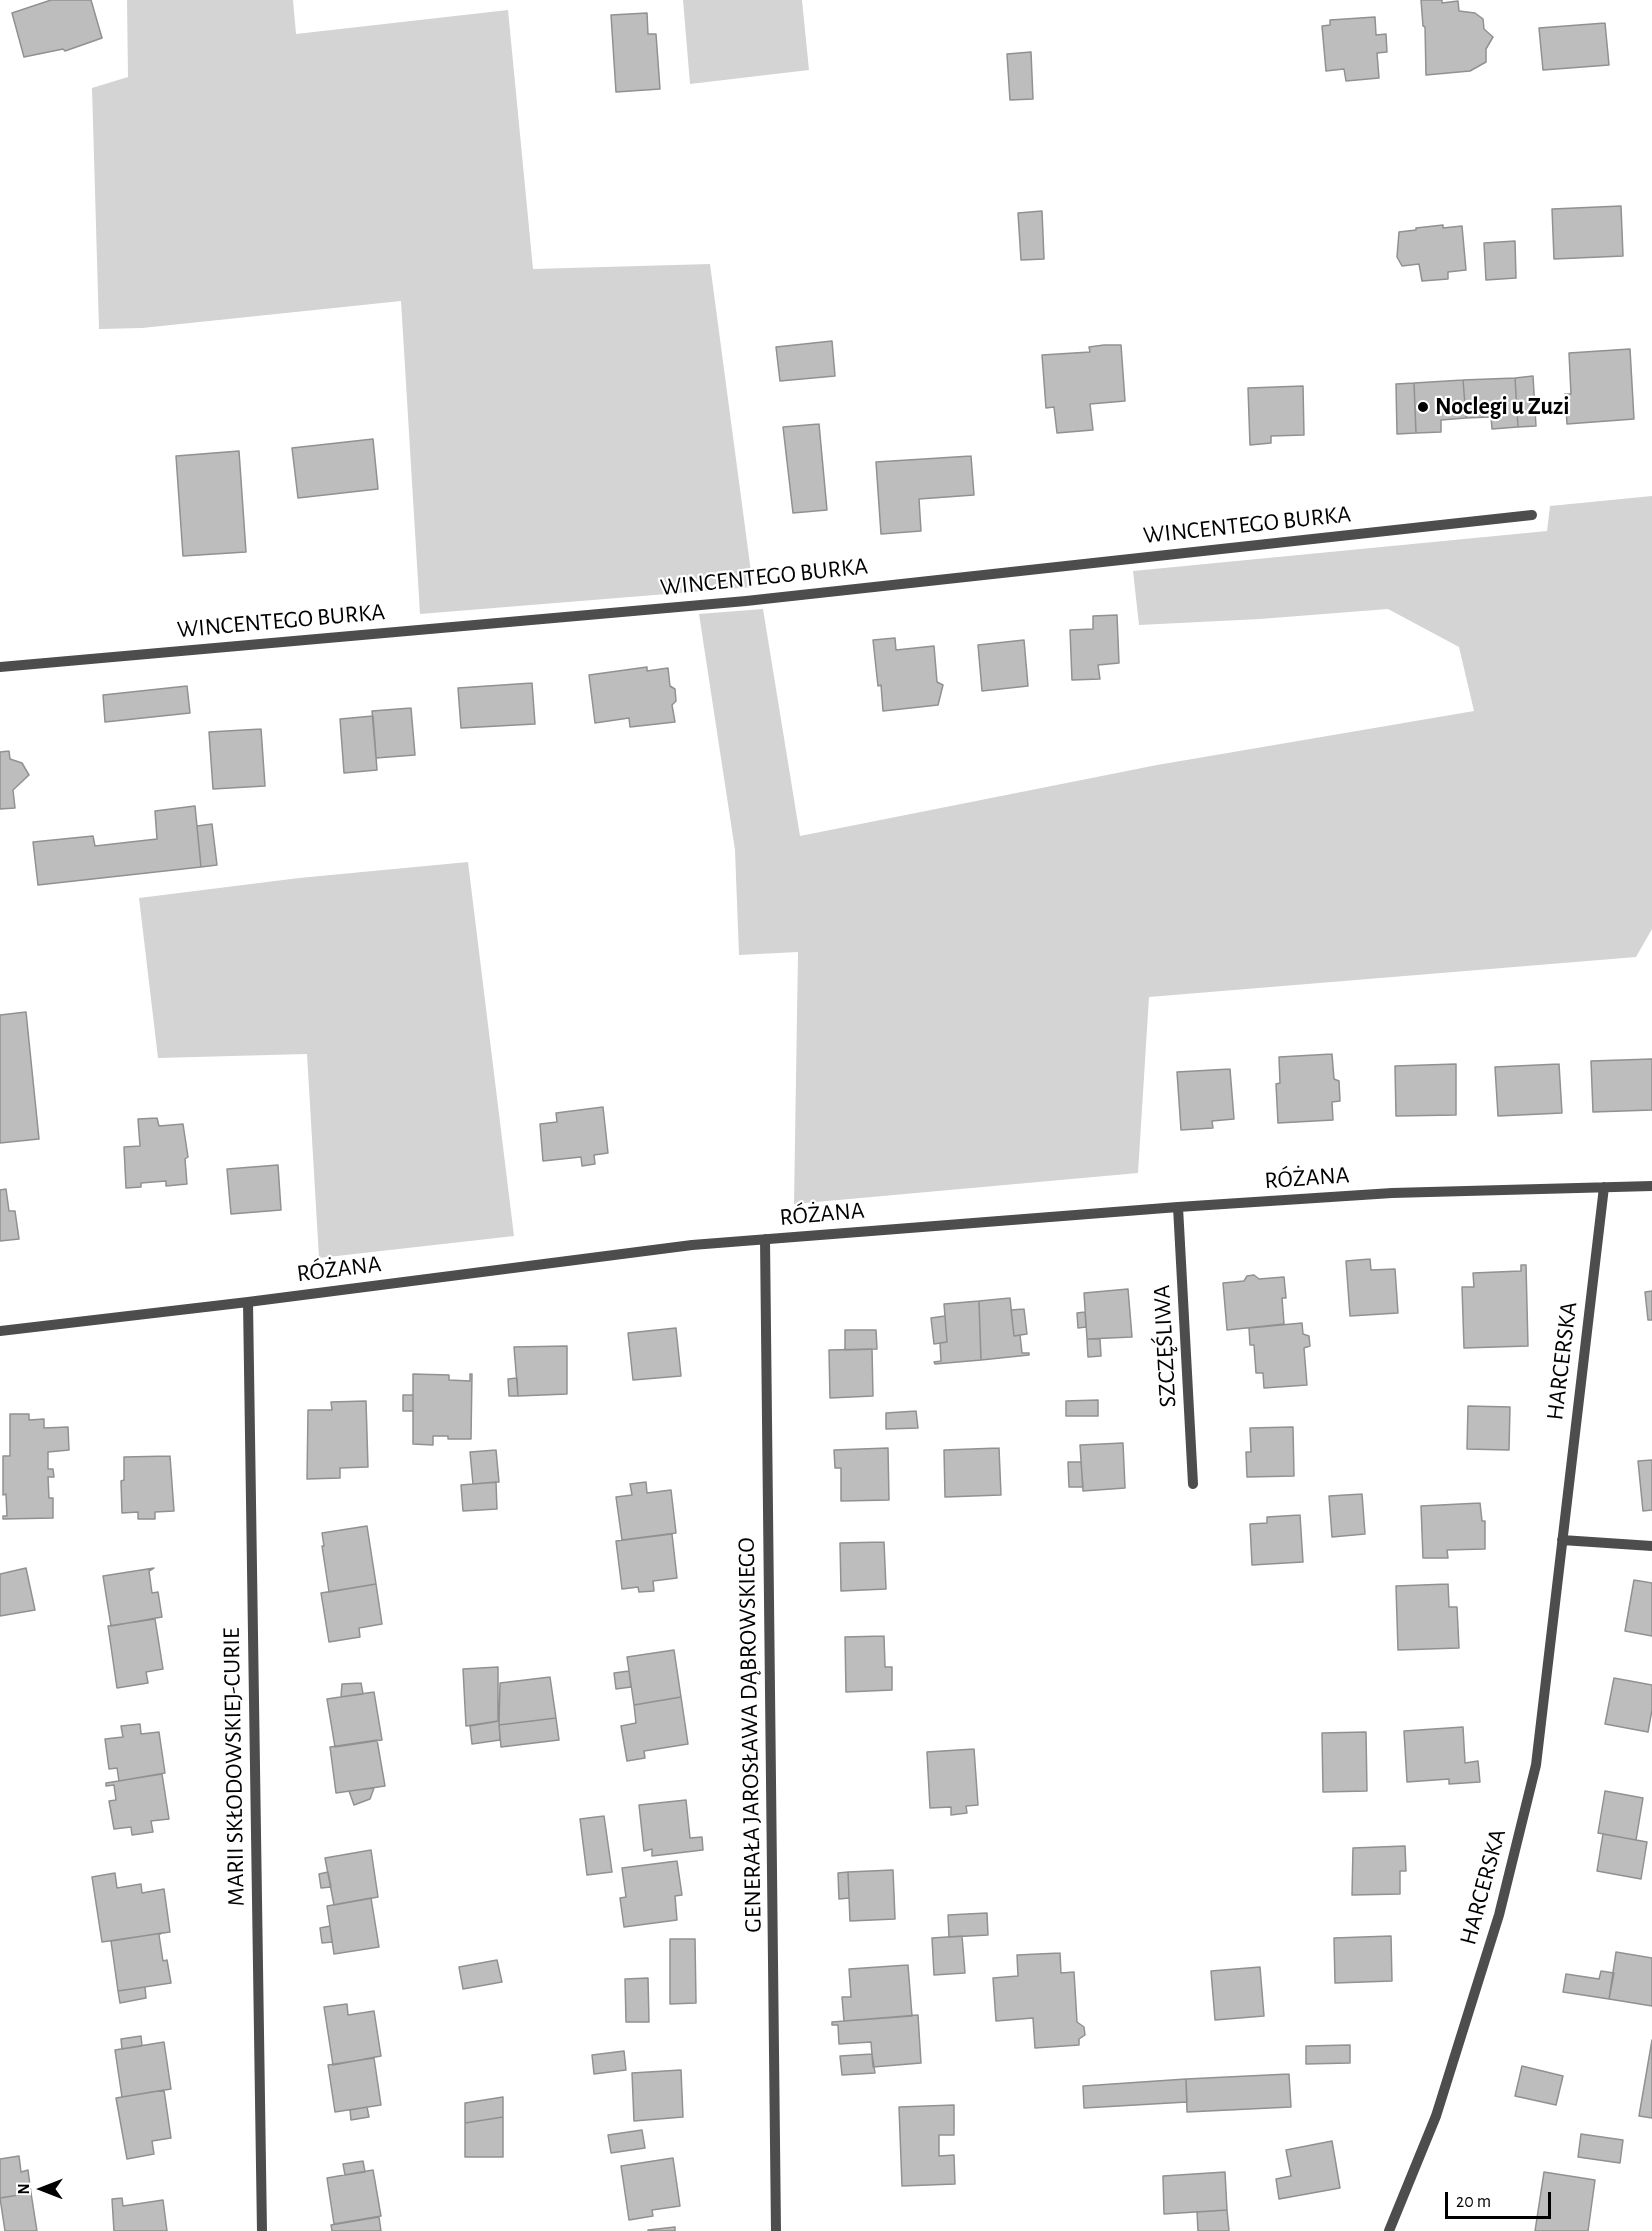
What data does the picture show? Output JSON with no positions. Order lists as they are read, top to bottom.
{
  "streets": {
    "street": [
      "WINCENTEGO BURKA",
      "RÓŻANA",
      "SZCZĘŚLIWA",
      "HARCERSKA",
      "GENERAŁA JAROSŁAWA DĄBROWSKIEGO",
      "MARII SKŁODOWSKIEJ-CURIE"
    ]
  },
  "crossings": [
    ["RÓŻANA", "SZCZĘŚLIWA"],
    ["RÓŻANA", "HARCERSKA"],
    ["RÓŻANA", "GENERAŁA JAROSŁAWA DĄBROWSKIEGO"],
    ["RÓŻANA", "MARII SKŁODOWSKIEJ-CURIE"]
  ],
  "places": ["Noclegi u Zuzi"],
  "scale_bar": "20 m",
  "north": "left"
}
